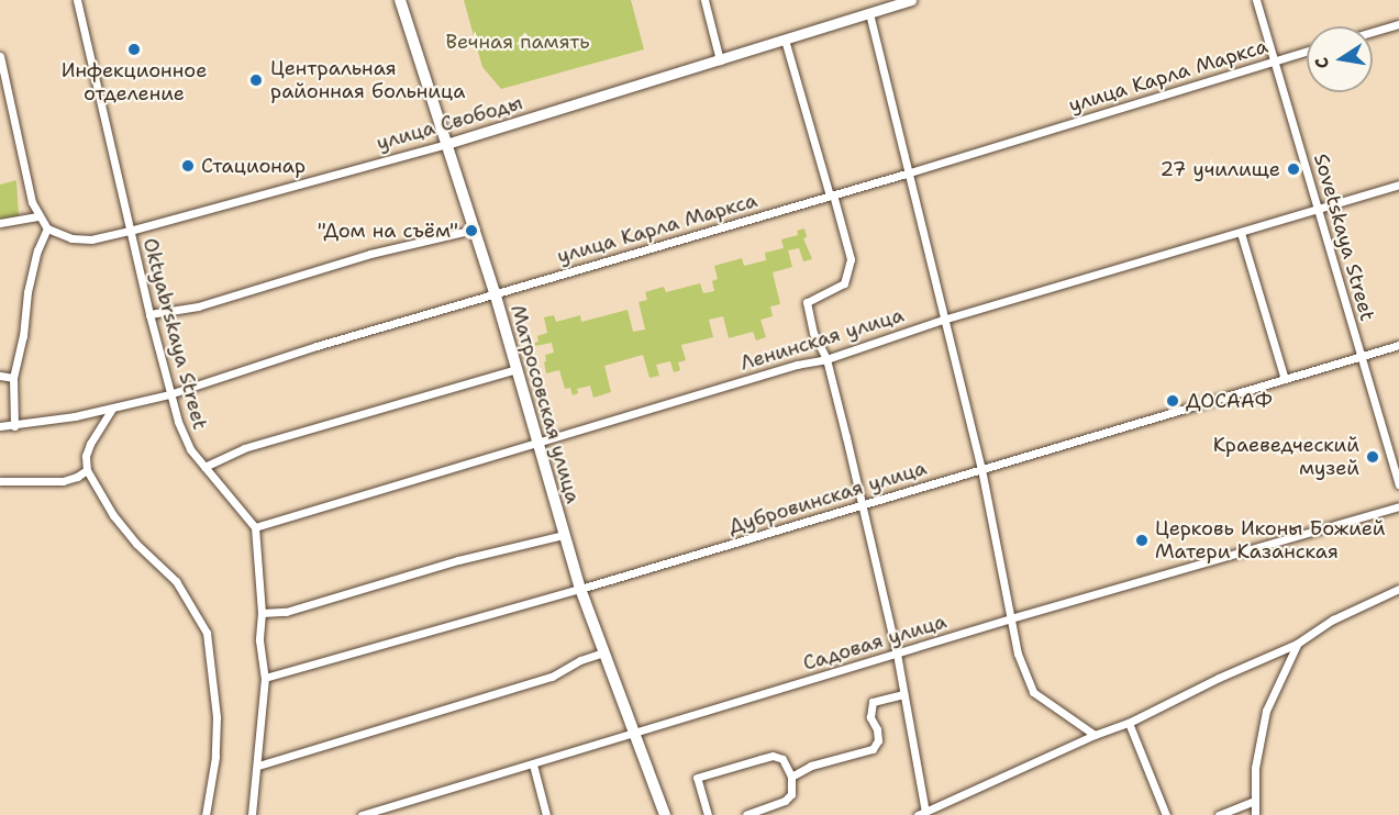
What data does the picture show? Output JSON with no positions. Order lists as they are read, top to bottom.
{
  "streets": {
    "highway": ["Матросовская улица"],
    "main road": ["улица Свободы"],
    "street": [
      "улица Карла Маркса",
      "Sovetskaya Street",
      "Oktyabrskaya Street",
      "Ленинская улица",
      "Дубровинская улица",
      "Садовая улица"
    ]
  },
  "crossings": [
    ["улица Карла Маркса", "Sovetskaya Street"],
    ["улица Карла Маркса", "Oktyabrskaya Street"],
    ["улица Карла Маркса", "Матросовская улица"],
    ["улица Свободы", "Oktyabrskaya Street"],
    ["улица Свободы", "Матросовская улица"],
    ["Sovetskaya Street", "Ленинская улица"],
    ["Sovetskaya Street", "Дубровинская улица"],
    ["Oktyabrskaya Street", "Ленинская улица"],
    ["Ленинская улица", "Матросовская улица"],
    ["Матросовская улица", "Дубровинская улица"],
    ["Матросовская улица", "Садовая улица"]
  ],
  "parks": ["Вечная память"],
  "places": [
    "Инфекционное отделение",
    "Центральная районная больница",
    "Стационар",
    "27 училище",
    "\"Дом на съём\"",
    "ДОСААФ",
    "Краеведческий музей",
    "Церковь Иконы Божией Матери Казанская"
  ],
  "north": "left"
}
